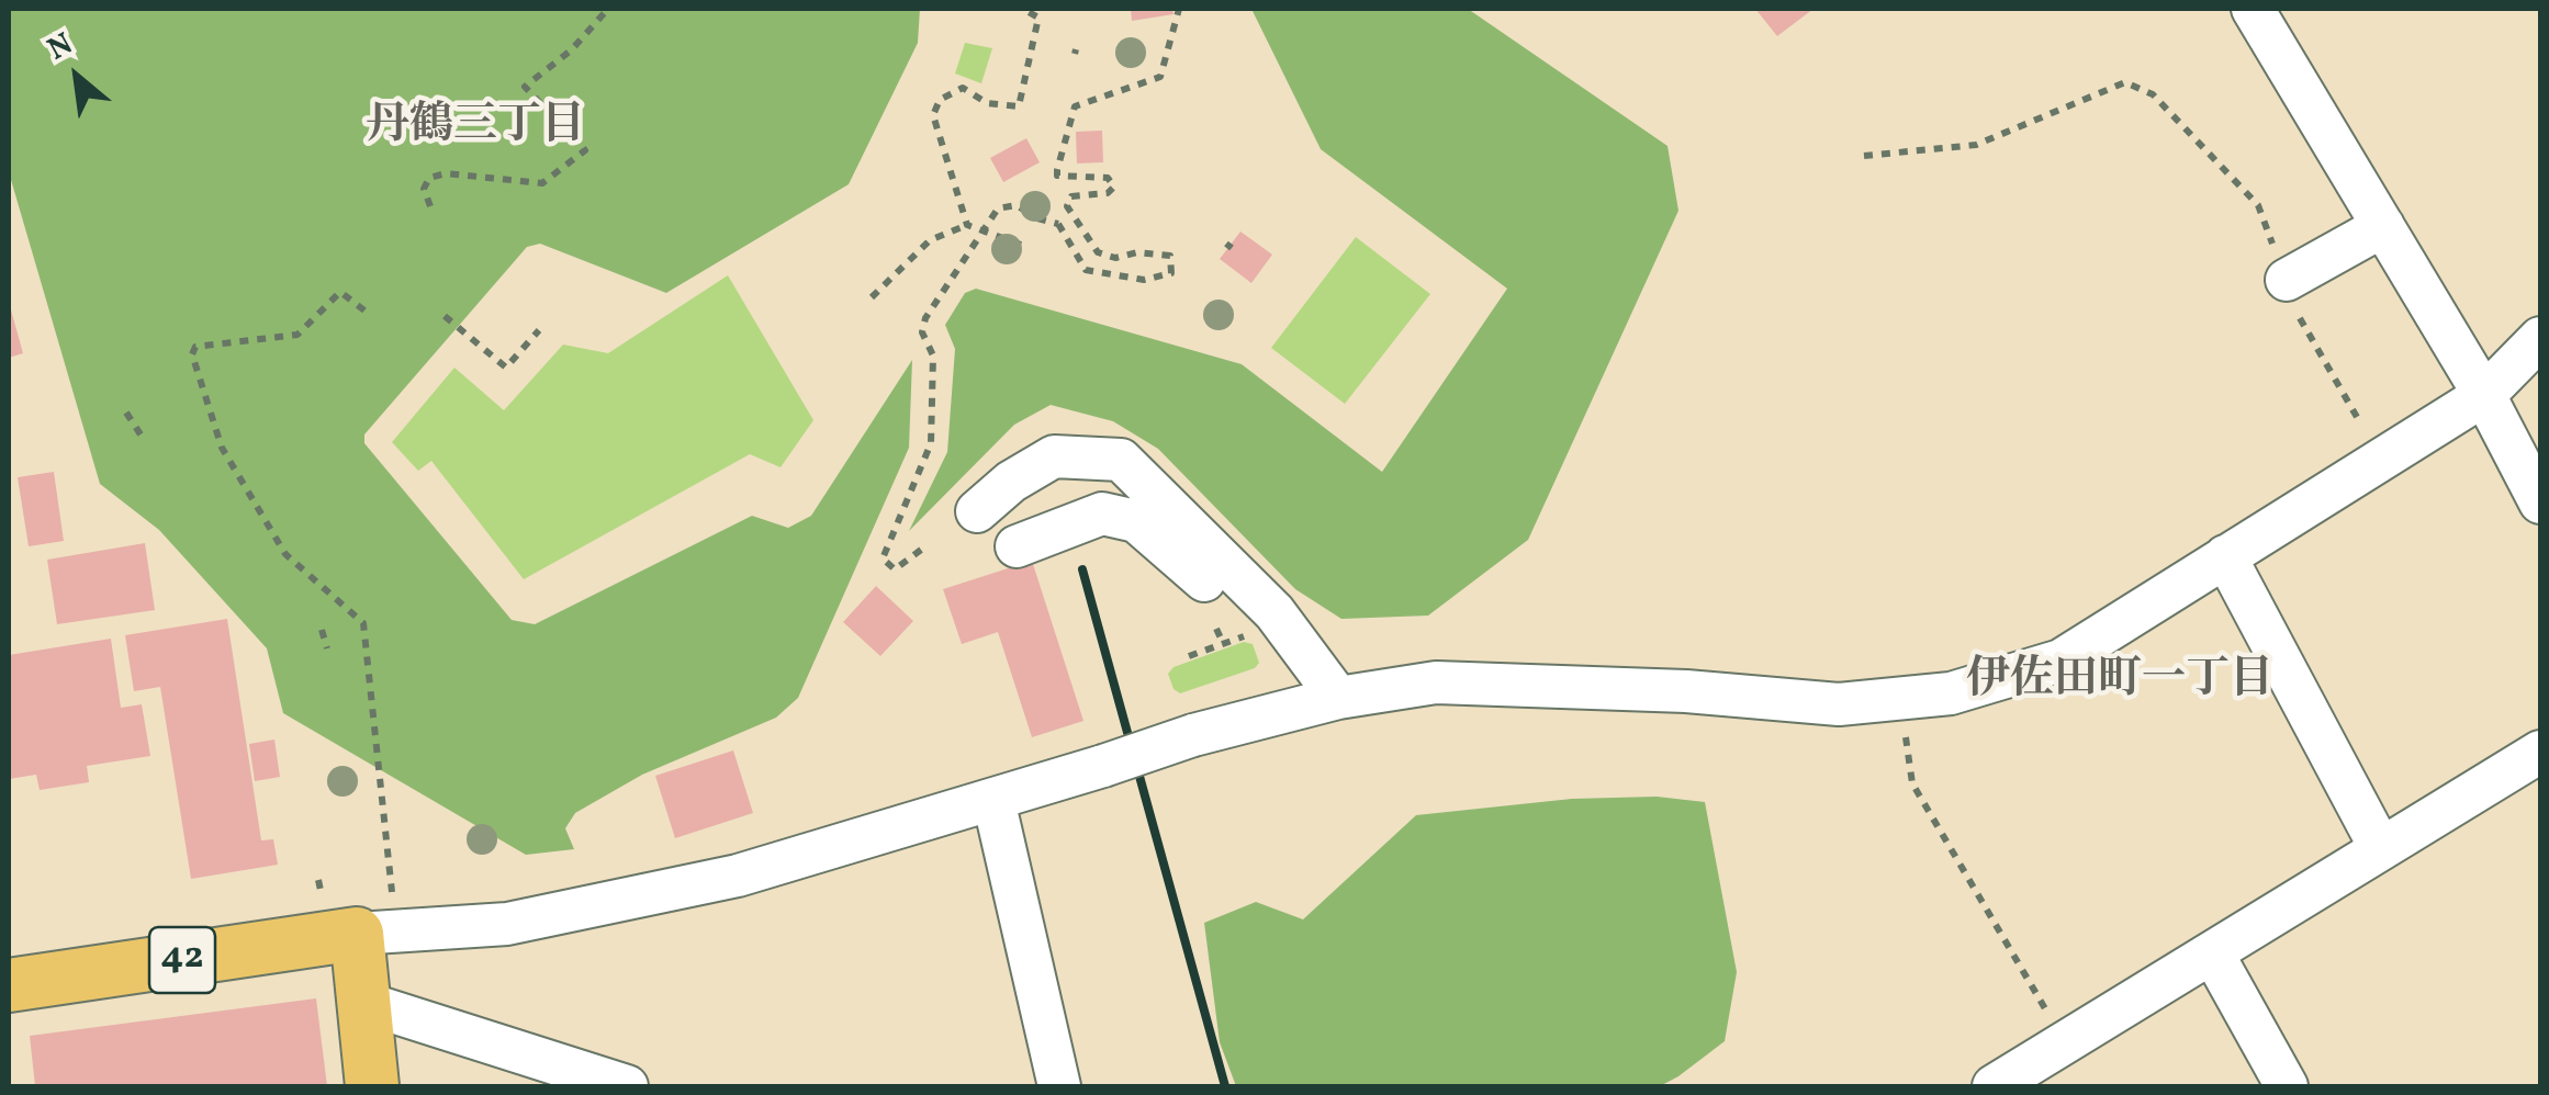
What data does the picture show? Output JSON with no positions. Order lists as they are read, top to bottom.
{
  "streets": {
    "main road": ["42"]
  },
  "districts": ["丹鶴三丁目", "伊佐田町一丁目"],
  "north": "top left"
}
